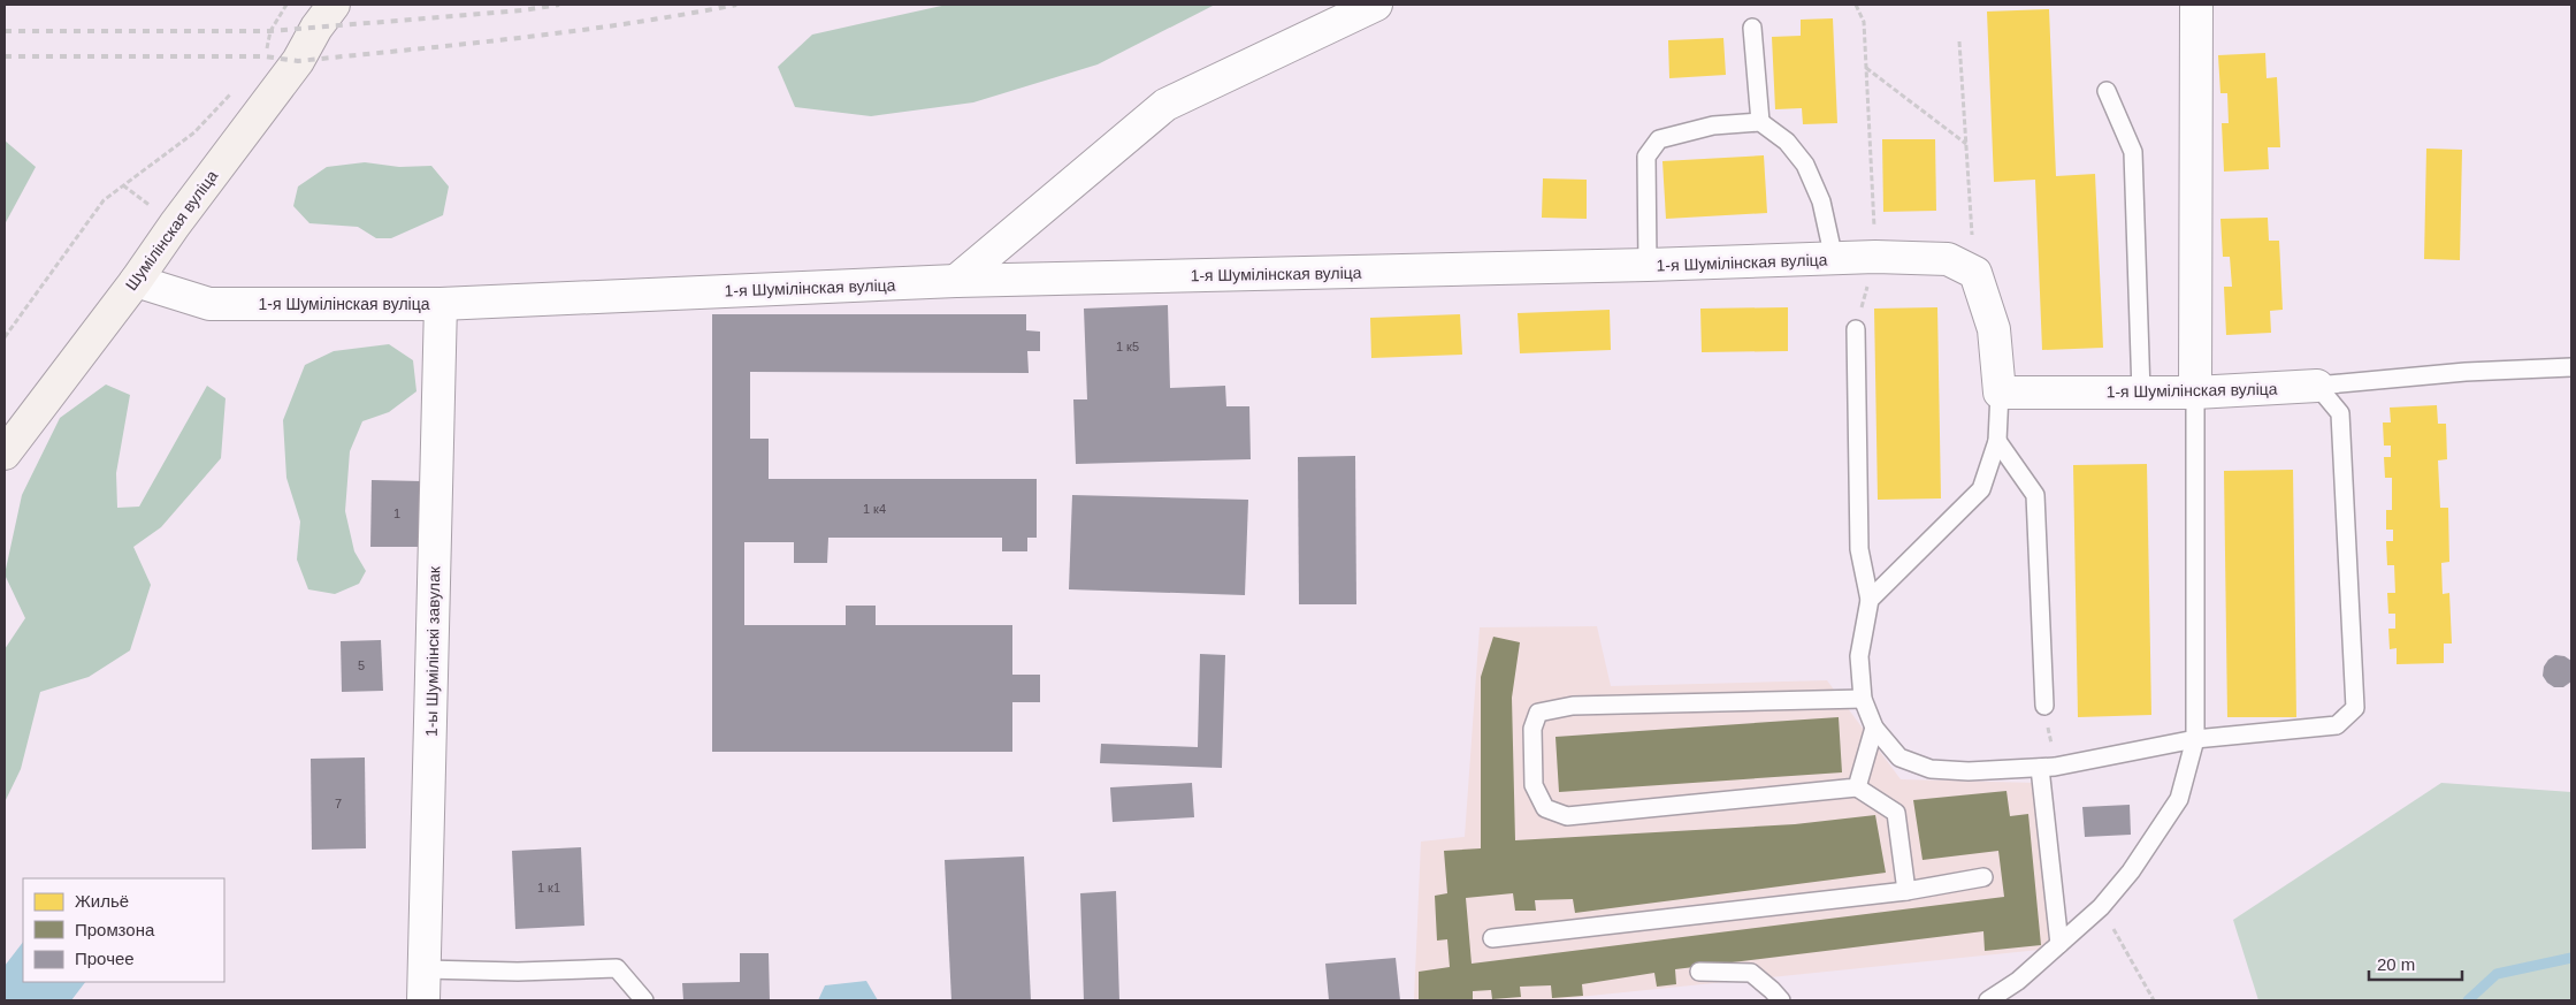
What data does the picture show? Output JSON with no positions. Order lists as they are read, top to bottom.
{
  "streets": {
    "main road": ["Шумілінская вуліца"],
    "street": ["1-я Шумілінская вуліца", "1-ы Шумілінскі завулак"]
  },
  "crossings": [
    ["Шумілінская вуліца", "1-я Шумілінская вуліца"],
    ["1-я Шумілінская вуліца", "1-ы Шумілінскі завулак"]
  ],
  "house_numbers": [
    "1 к5",
    "1 к4",
    "1",
    "5",
    "7",
    "1 к1"
  ],
  "legend": ["Жильё", "Промзона", "Прочее"],
  "scale_bar": "20 m"
}
